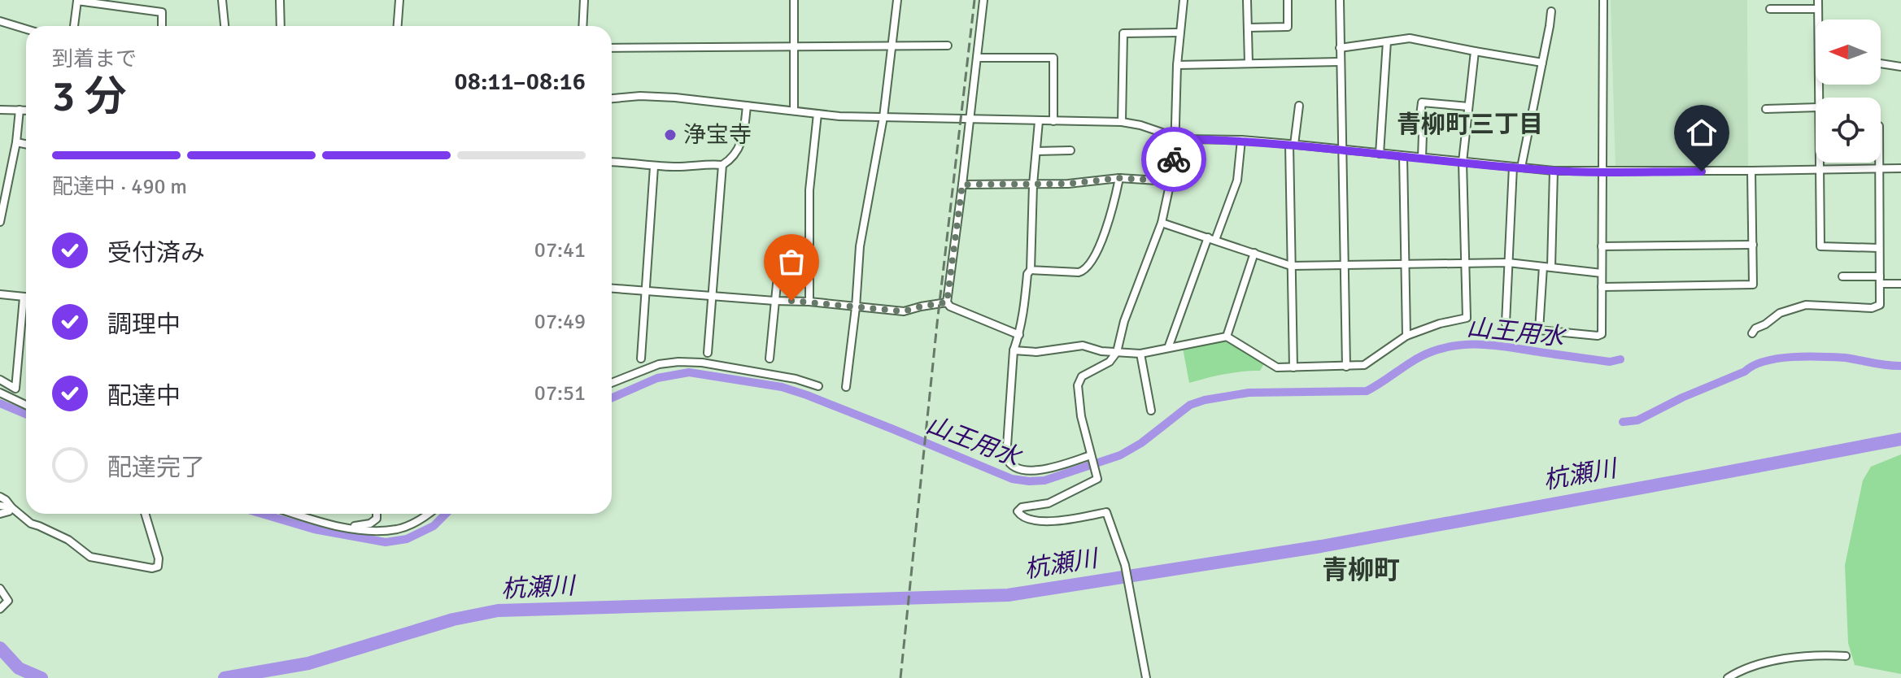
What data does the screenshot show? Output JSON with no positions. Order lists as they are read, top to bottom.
{
  "districts": ["青柳町三丁目", "青柳町"],
  "water": ["山王用水", "杭瀬川"],
  "places": ["浄宝寺"],
  "north": "left",
  "page": {
    "heading": ["3 分", "到着まで", "08:11–08:16"],
    "bar": "配達中 · 490 m",
    "list": [
      ["受付済み", "07:41"],
      ["調理中", "07:49"],
      ["配達中", "07:51"],
      "配達完了"
    ]
  }
}
